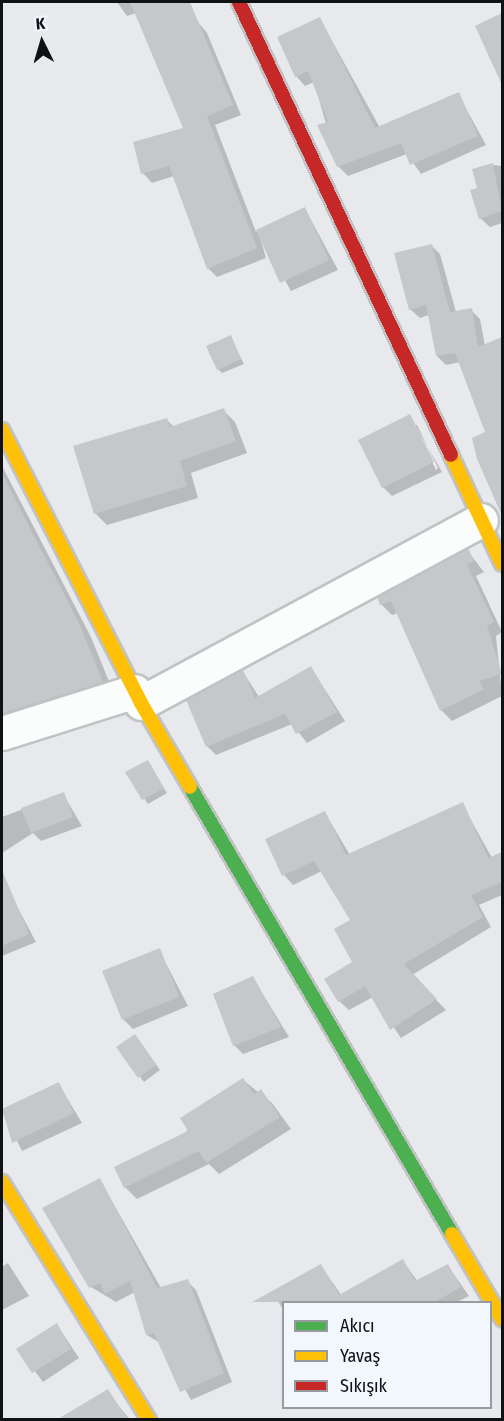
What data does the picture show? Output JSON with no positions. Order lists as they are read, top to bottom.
{
  "legend": ["Akıcı", "Yavaş", "Sıkışık"],
  "north": "top"
}
